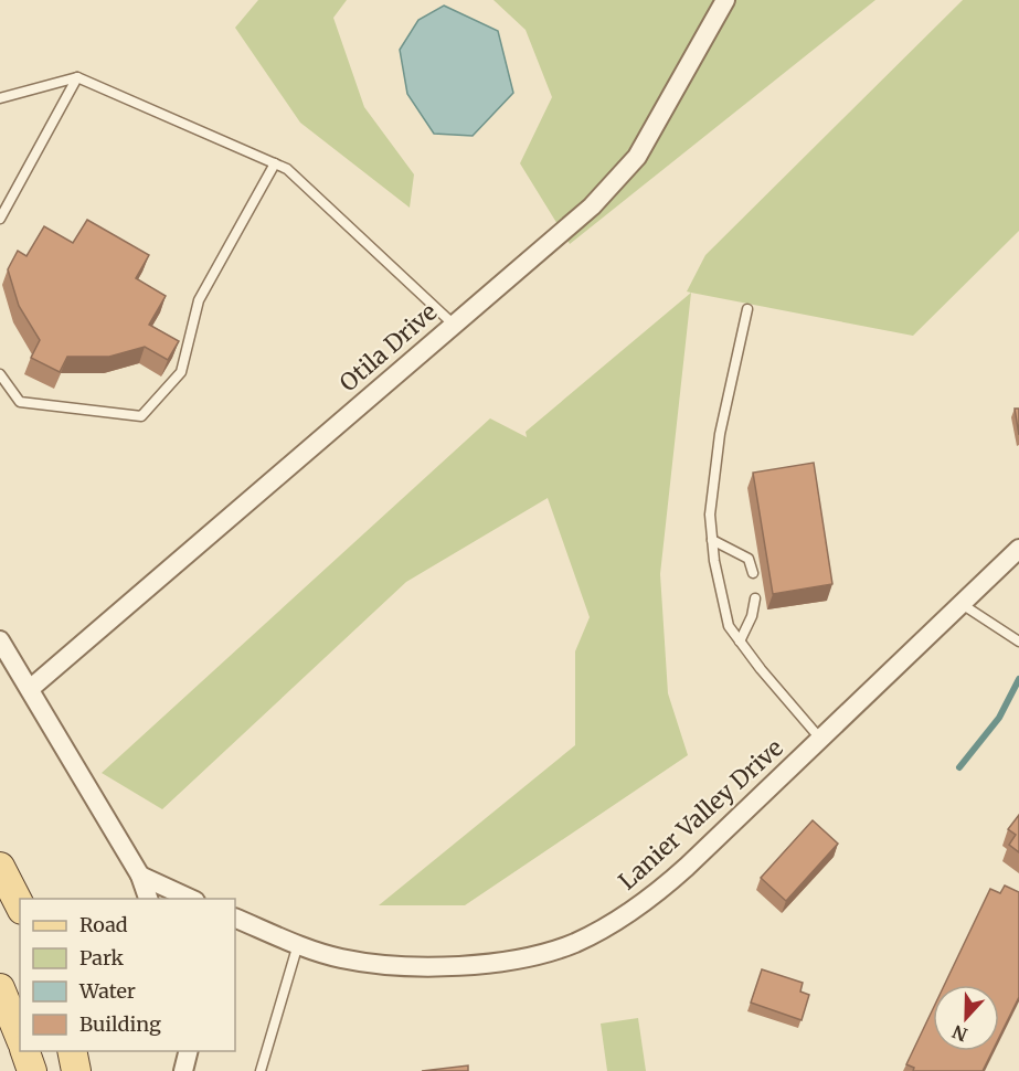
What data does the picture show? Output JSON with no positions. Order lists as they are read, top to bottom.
{
  "streets": {
    "street": ["Otila Drive", "Lanier Valley Drive"]
  },
  "legend": [
    "Road",
    "Park",
    "Water",
    "Building"
  ],
  "north": "bottom"
}
